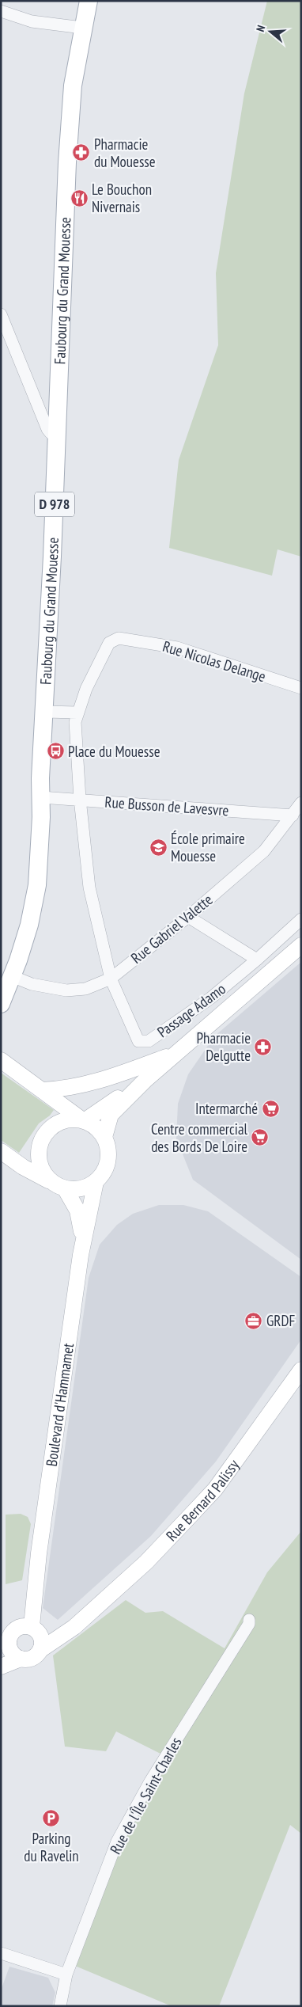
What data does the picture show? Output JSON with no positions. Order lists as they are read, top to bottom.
{
  "streets": {
    "main road": [
      "Faubourg du Grand Mouesse",
      "D 978",
      "Boulevard d'Hammamet",
      "Rue Bernard Palissy"
    ],
    "street": [
      "Rue Nicolas Delange",
      "Rue Busson de Lavesvre",
      "Rue Gabriel Valette",
      "Passage Adamo",
      "Rue de l'Île Saint-Charles"
    ]
  },
  "crossings": [
    ["Faubourg du Grand Mouesse", "Rue Busson de Lavesvre"],
    ["Faubourg du Grand Mouesse", "Rue Gabriel Valette"],
    ["Rue Busson de Lavesvre", "Rue Gabriel Valette"],
    ["Rue Gabriel Valette", "Passage Adamo"],
    ["Boulevard d'Hammamet", "Rue Bernard Palissy"]
  ],
  "places": {
    "pharmacy": ["Pharmacie du Mouesse", "Pharmacie Delgutte"],
    "restaurant": ["Le Bouchon Nivernais"],
    "bus stop": ["Place du Mouesse"],
    "school or university": ["École primaire Mouesse"],
    "supermarket": ["Intermarché", "Centre commercial des Bords De Loire"],
    "office": ["GRDF"],
    "parking": ["Parking du Ravelin"]
  },
  "north": "left"
}
